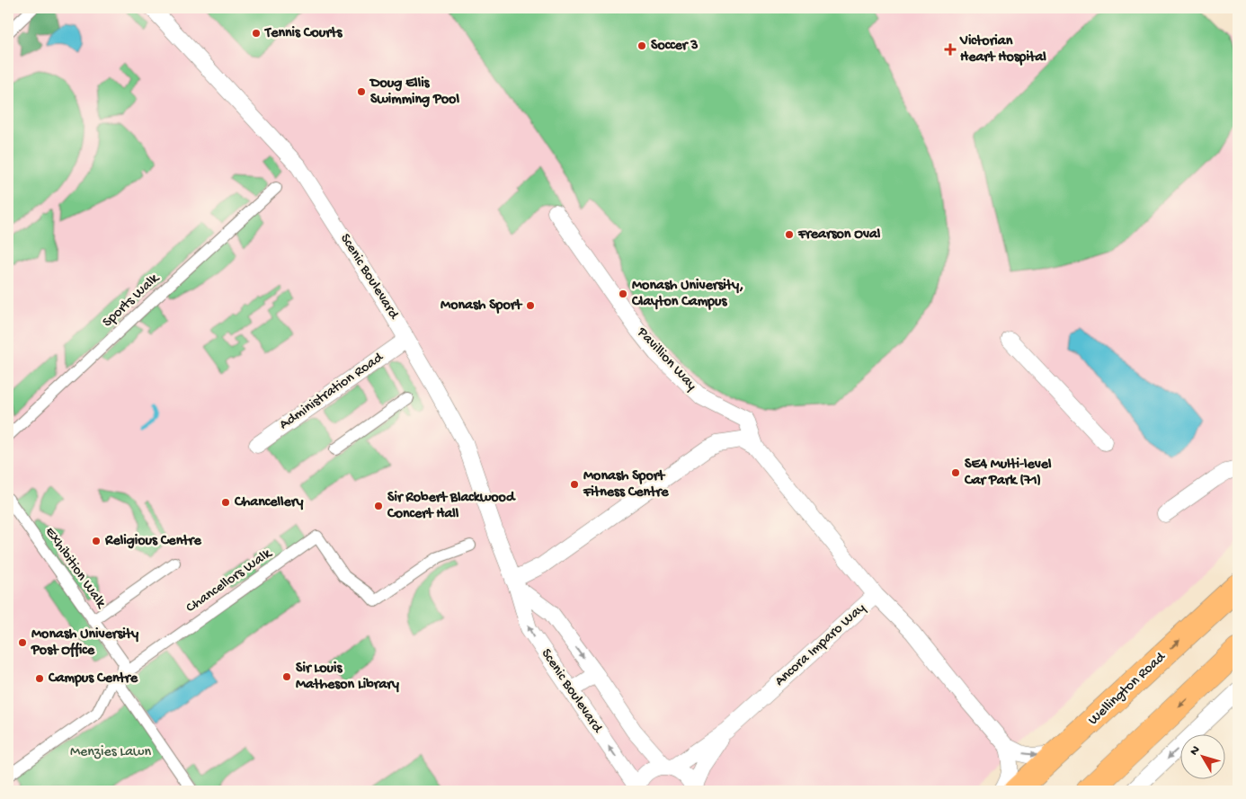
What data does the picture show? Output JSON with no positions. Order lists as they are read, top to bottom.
{
  "streets": {
    "highway": ["Wellington Road"],
    "street": [
      "Scenic Boulevard",
      "Sports Walk",
      "Pavillion Way",
      "Administration Road",
      "Exhibition Walk",
      "Chancellors Walk",
      "Ancora Imparo Way"
    ]
  },
  "crossings": [
    ["Scenic Boulevard", "Administration Road"],
    ["Scenic Boulevard", "Ancora Imparo Way"],
    ["Pavillion Way", "Ancora Imparo Way"],
    ["Exhibition Walk", "Chancellors Walk"]
  ],
  "parks": ["Menzies Lawn"],
  "places": {
    "other": [
      "Tennis Courts",
      "Soccer 3",
      "Doug Ellis Swimming Pool",
      "Frearson Oval",
      "Monash University, Clayton Campus",
      "Monash Sport",
      "SE4 Multi-level Car Park (71)",
      "Monash Sport Fitness Centre",
      "Chancellery",
      "Sir Robert Blackwood Concert Hall",
      "Religious Centre",
      "Monash University Post Office",
      "Sir Louis Matheson Library",
      "Campus Centre"
    ],
    "health": ["Victorian Heart Hospital"]
  },
  "north": "top left"
}
